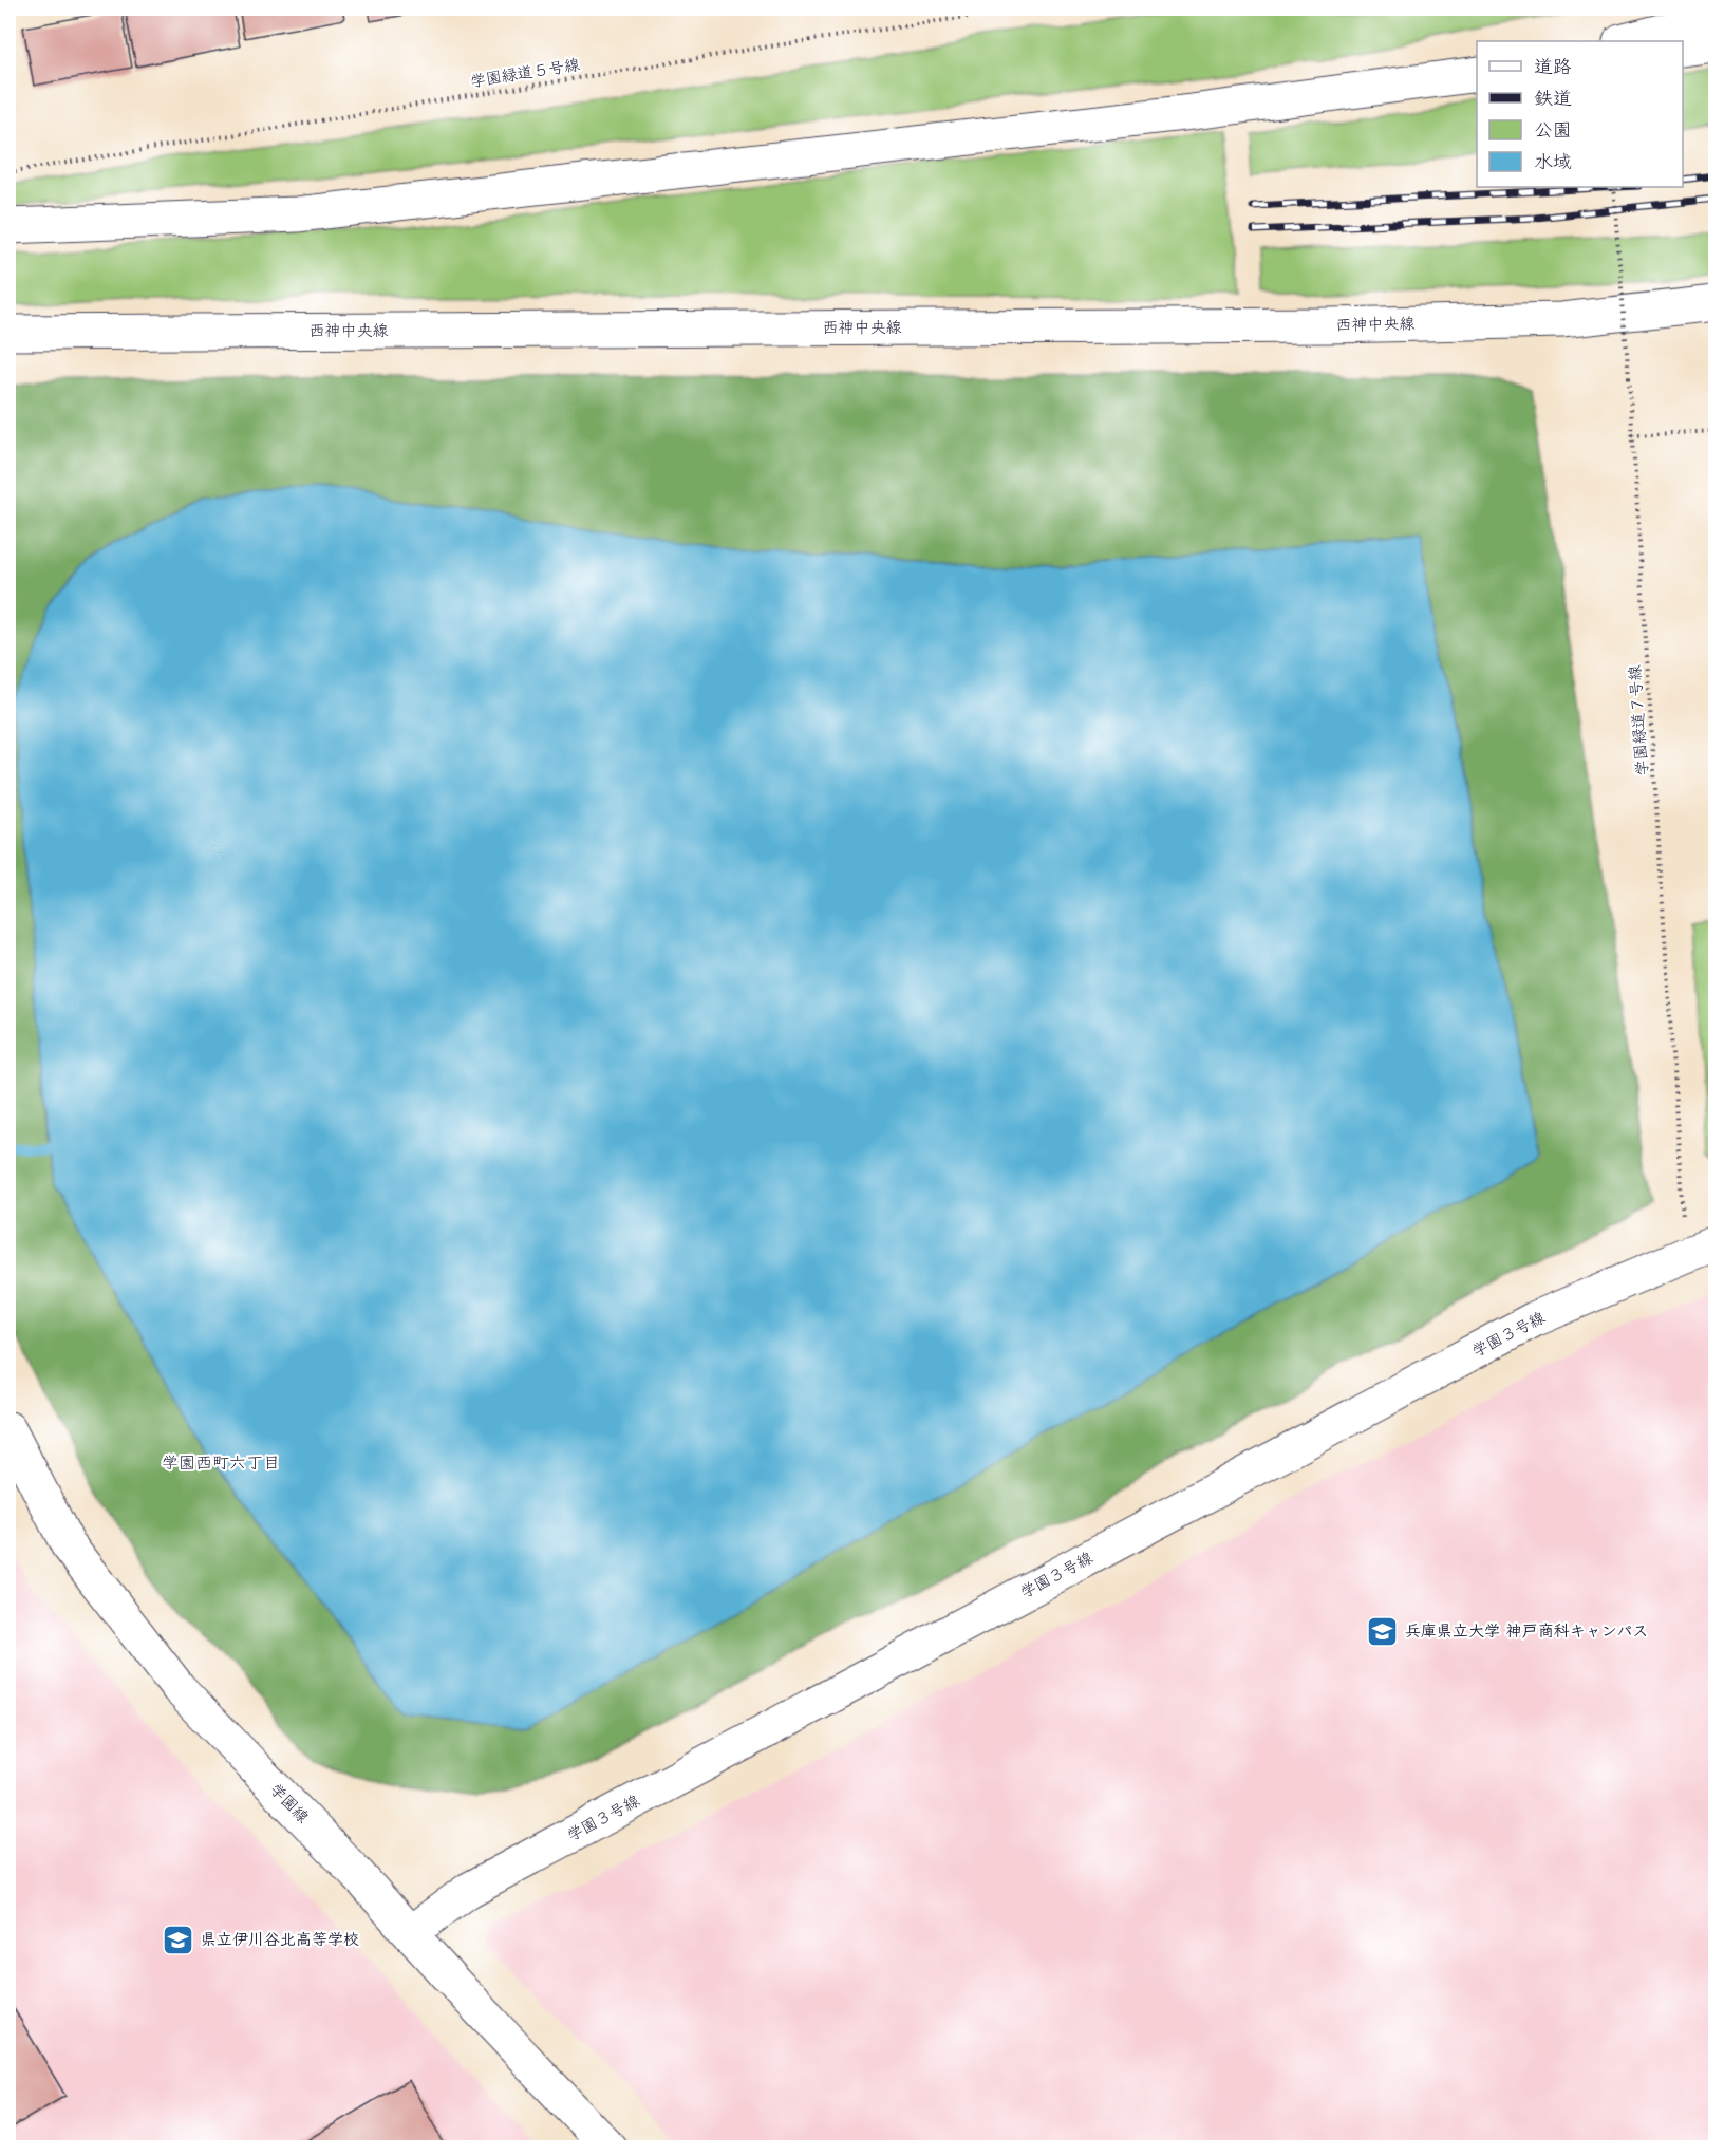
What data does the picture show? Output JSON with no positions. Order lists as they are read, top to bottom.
{
  "streets": {
    "street": ["西神中央線", "学園３号線", "学園線"],
    "path": ["学園緑道５号線", "学園緑道７号線"]
  },
  "crossings": [
    ["学園緑道７号線", "学園３号線"],
    ["学園３号線", "学園線"]
  ],
  "districts": ["学園西町六丁目"],
  "places": {
    "school or university": ["兵庫県立大学 神戸商科キャンパス", "県立伊川谷北高等学校"]
  },
  "legend": [
    "道路",
    "鉄道",
    "公園",
    "水域"
  ]
}
